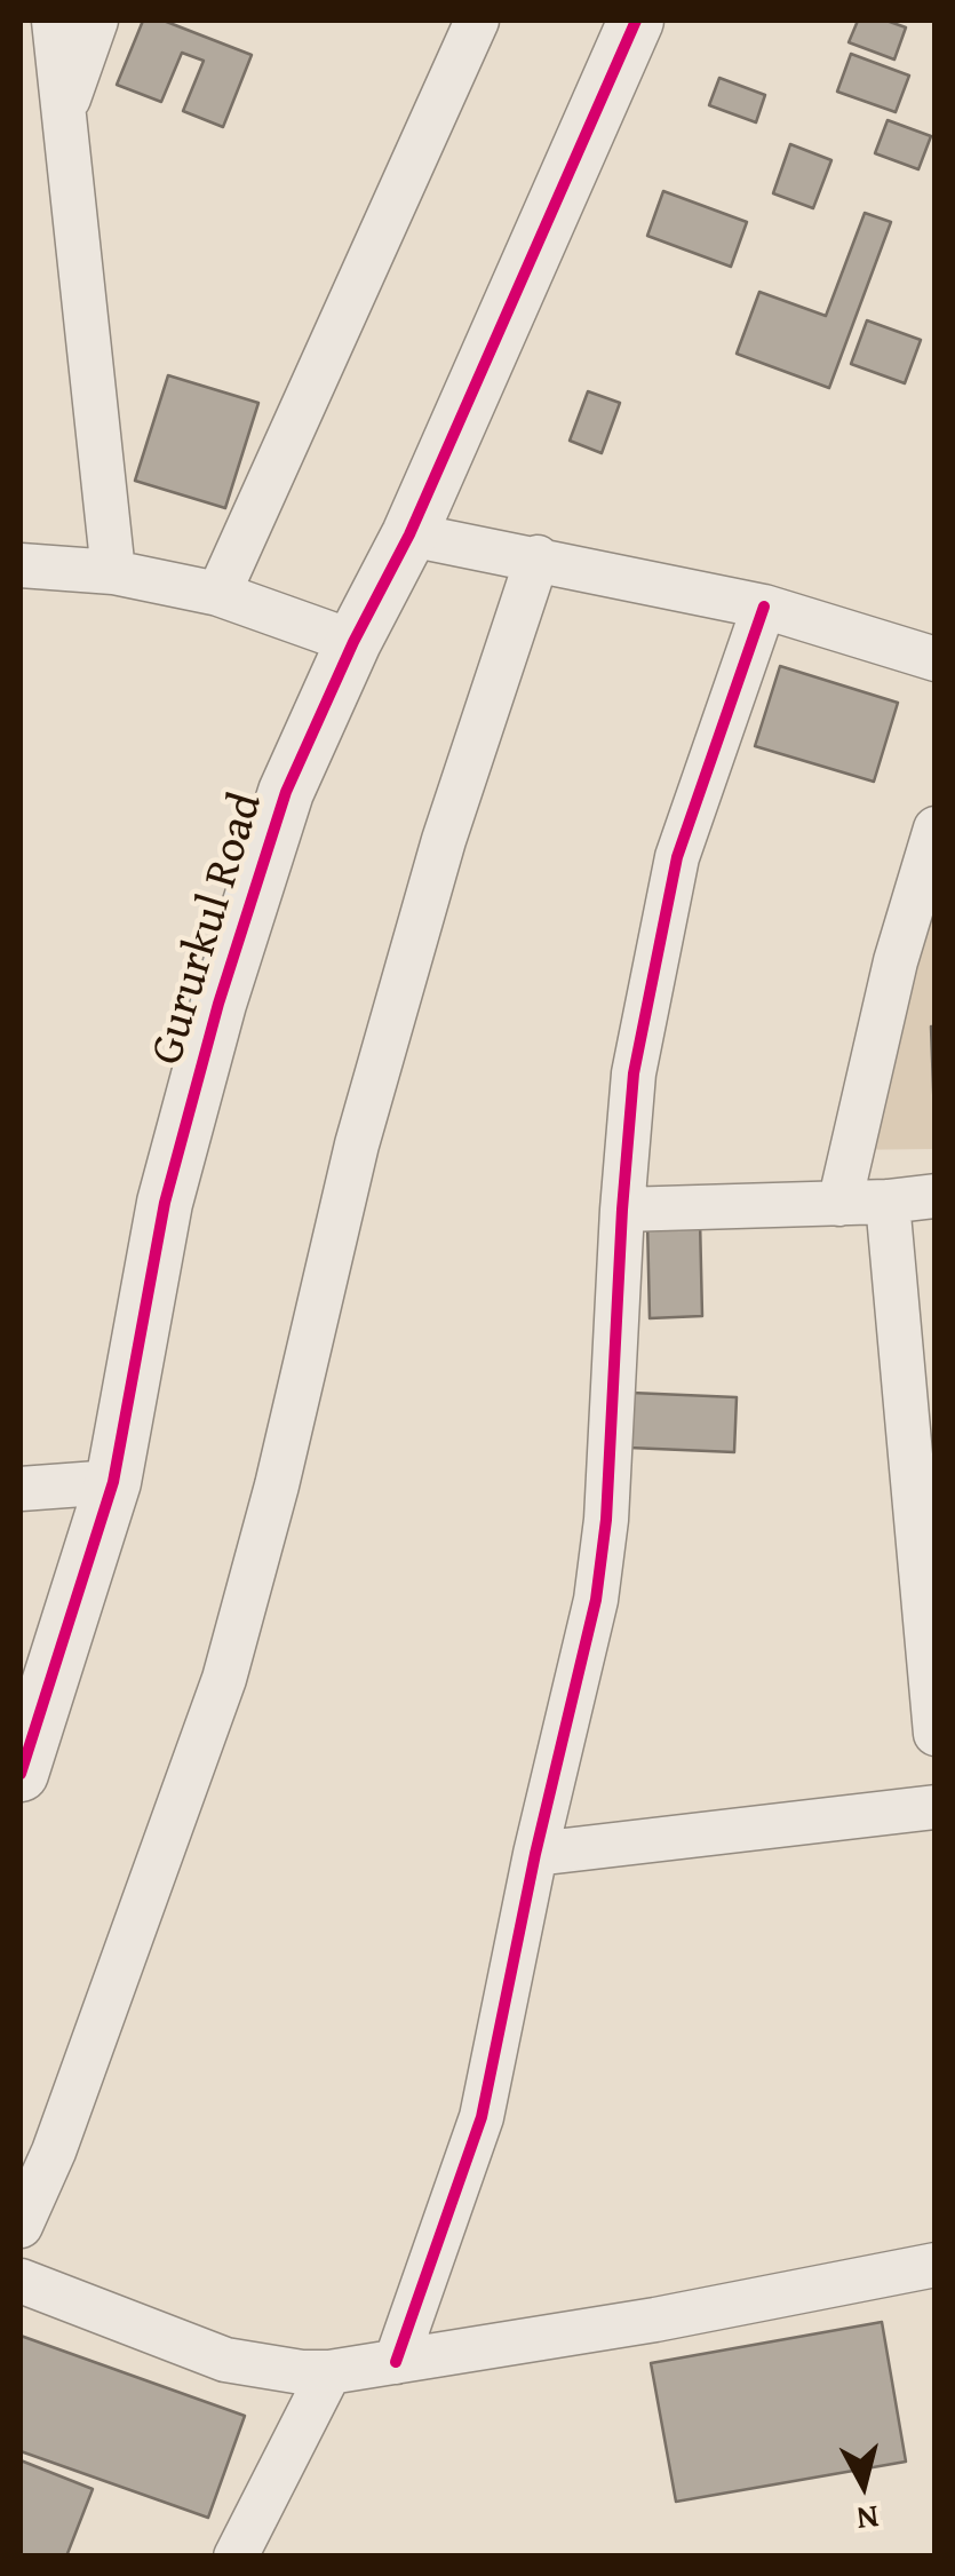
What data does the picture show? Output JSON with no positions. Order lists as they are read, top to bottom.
{
  "streets": {
    "street": ["Gururkul Road"]
  },
  "north": "bottom"
}
